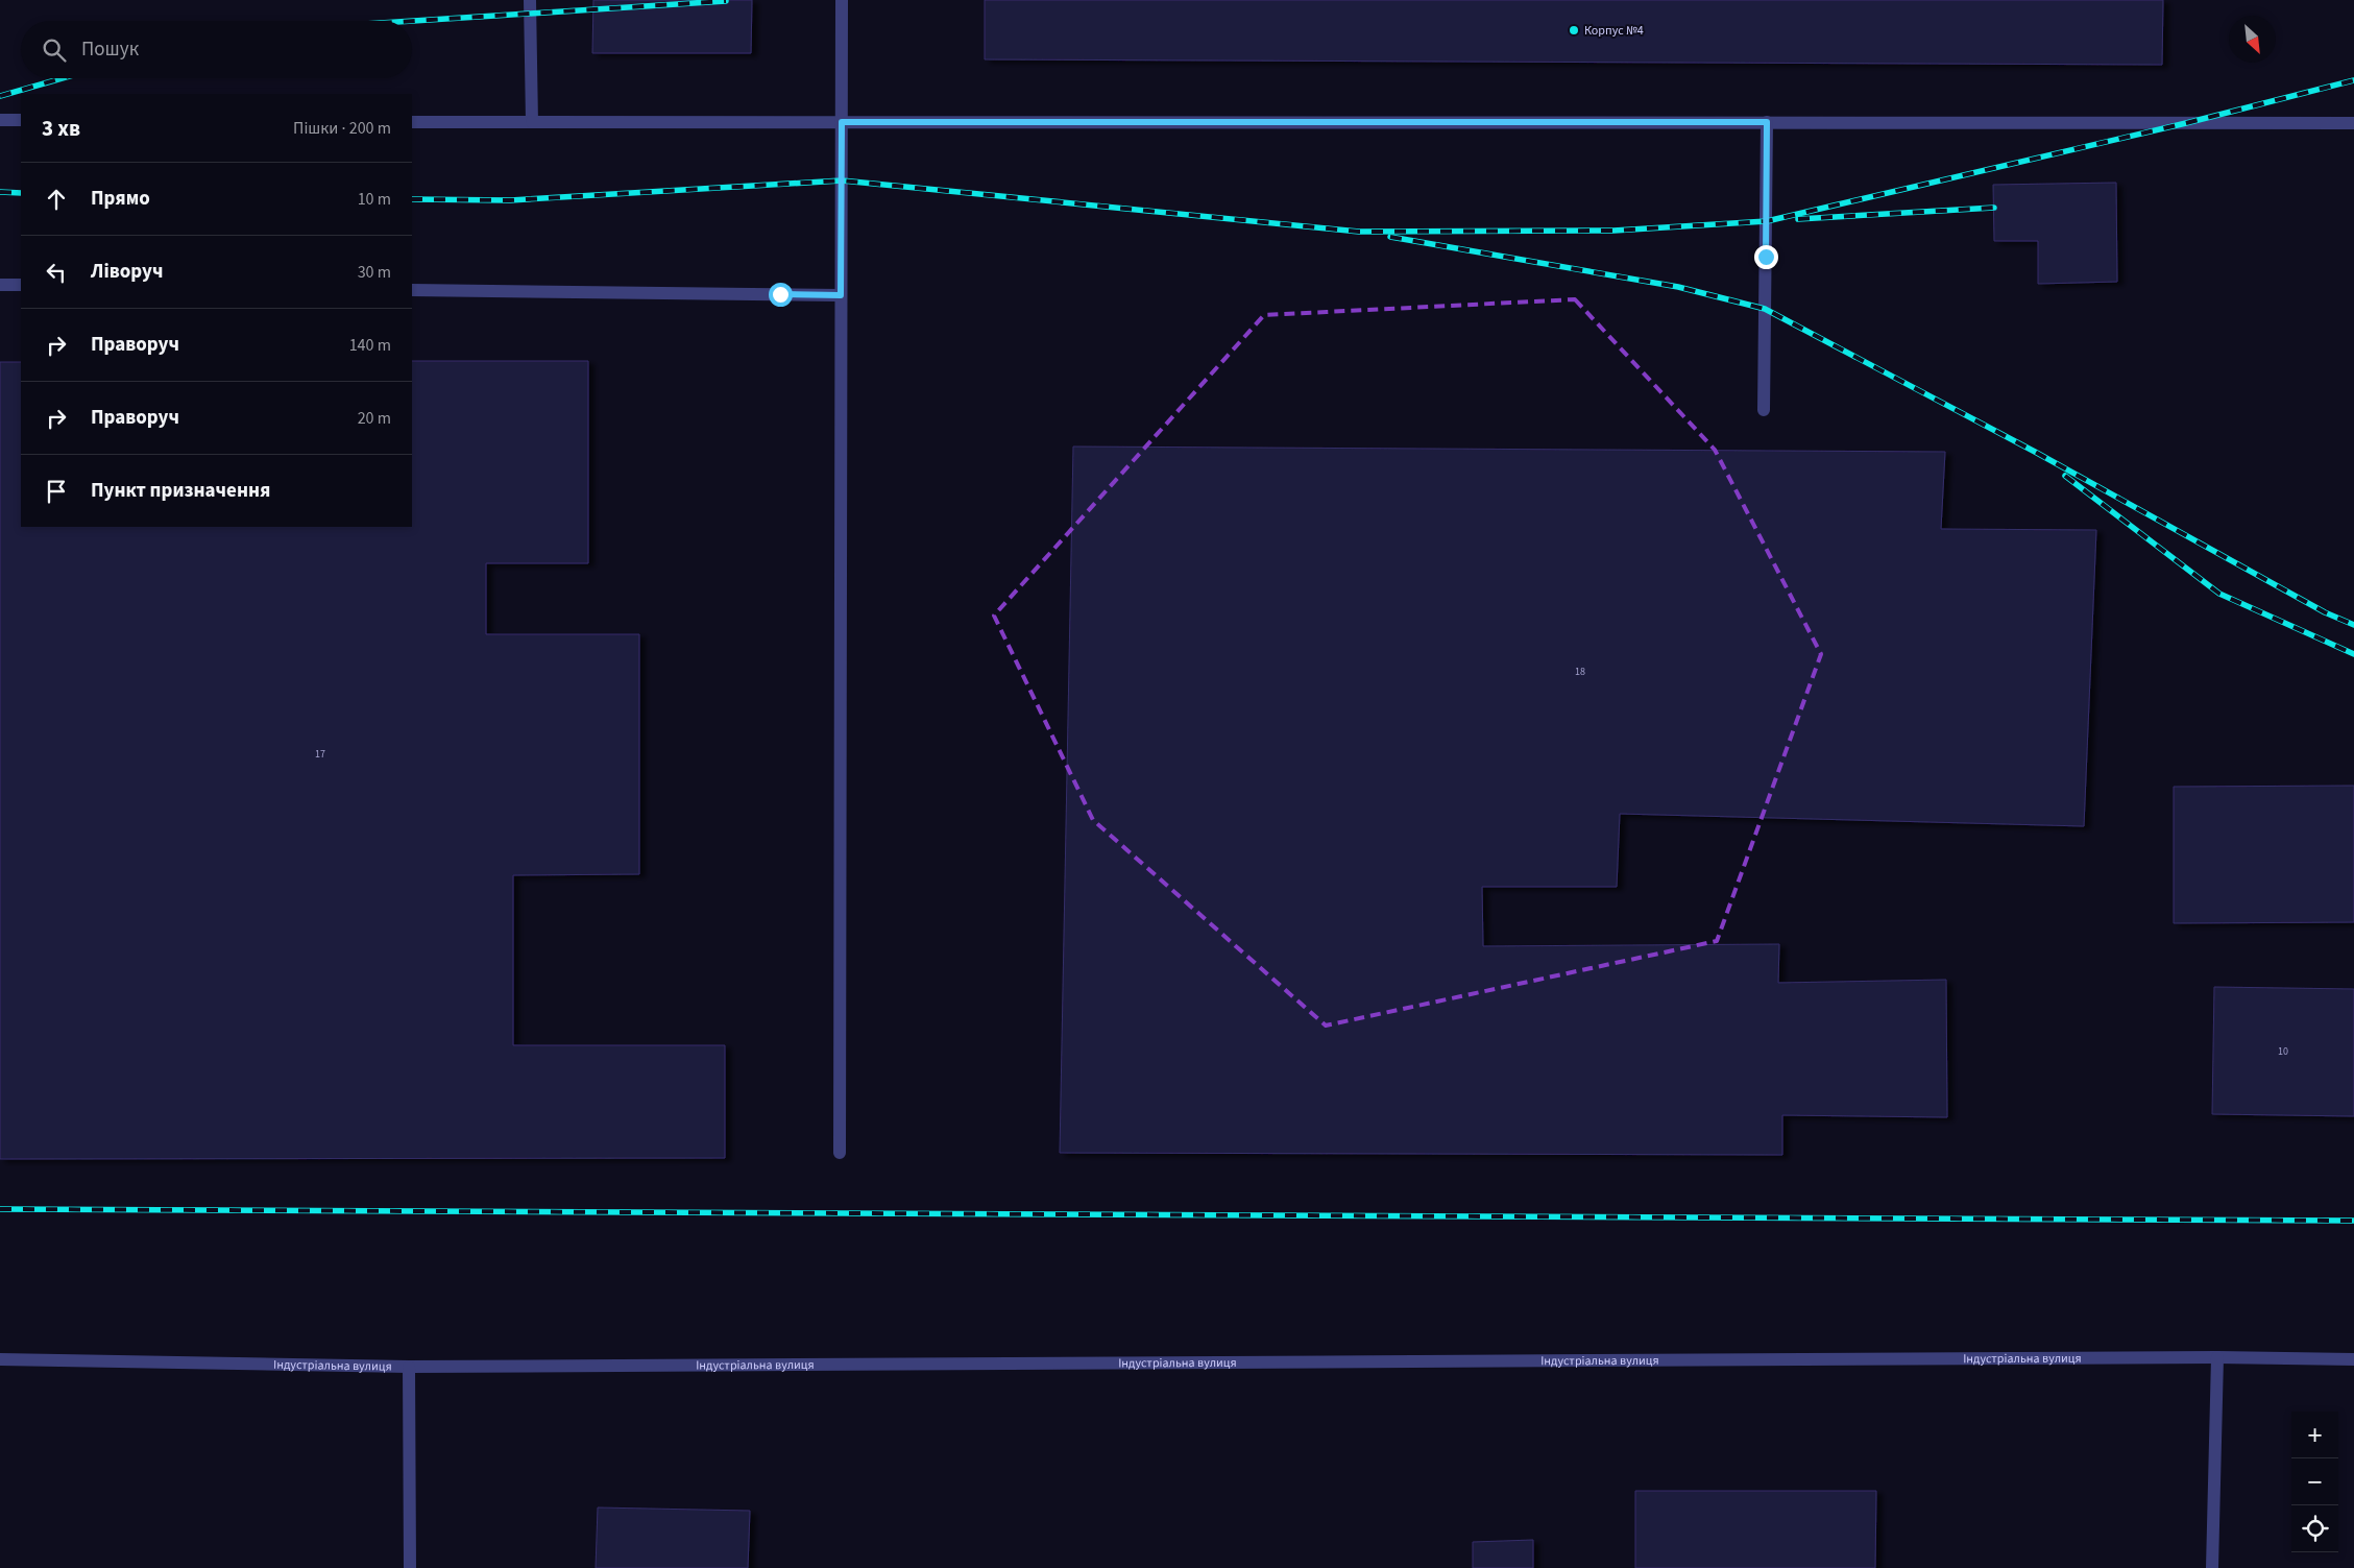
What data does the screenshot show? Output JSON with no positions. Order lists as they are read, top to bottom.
{
  "streets": {
    "street": ["Індустріальна вулиця"]
  },
  "places": ["Корпус №4"],
  "house_numbers": ["18", "17", "10"],
  "north": "bottom right",
  "page": {
    "search": "Пошук",
    "heading": ["3 хв", "Пішки · 200 m"],
    "list": [
      ["Прямо", "10 m"],
      ["Ліворуч", "30 m"],
      ["Праворуч", "140 m"],
      ["Праворуч", "20 m"],
      "Пункт призначення"
    ],
    "map_buttons": ["+", "−"]
  }
}
